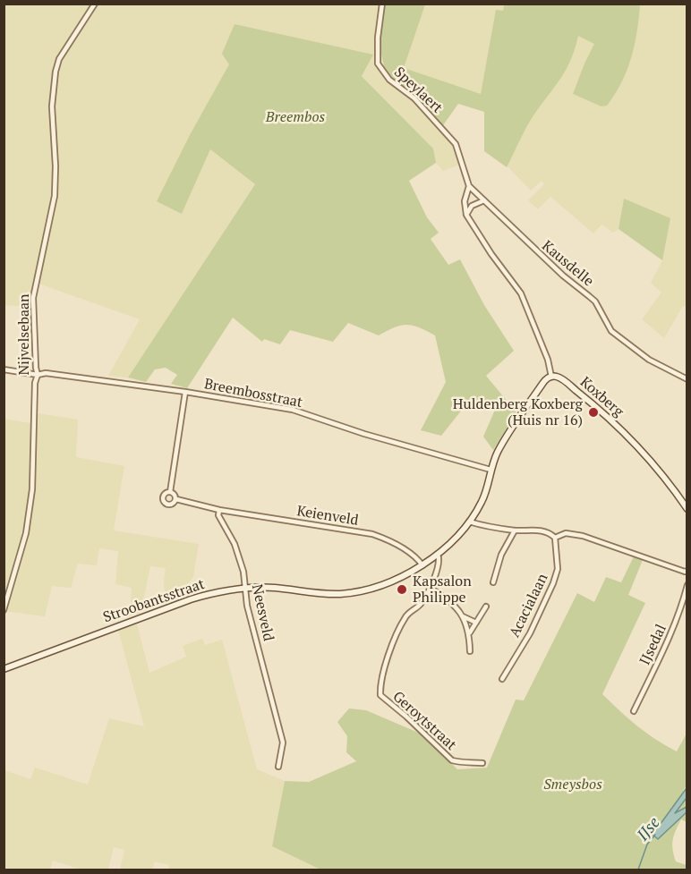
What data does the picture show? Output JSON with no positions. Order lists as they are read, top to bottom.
{
  "streets": {
    "street": [
      "Speylaert",
      "Kausdelle",
      "Nijvelsebaan",
      "Breembosstraat",
      "Koxberg",
      "Keienveld",
      "Stroobantsstraat",
      "Acacialaan",
      "Neesveld",
      "IJsedal",
      "Geroytstraat"
    ]
  },
  "crossings": [
    ["Speylaert", "Kausdelle"],
    ["Nijvelsebaan", "Breembosstraat"],
    ["Keienveld", "Stroobantsstraat"],
    ["Keienveld", "Neesveld"],
    ["Stroobantsstraat", "Neesveld"],
    ["Stroobantsstraat", "Geroytstraat"]
  ],
  "water": ["IJse"],
  "parks": ["Breembos", "Smeysbos"],
  "places": ["Huldenberg Koxberg (Huis nr 16)", "Kapsalon Philippe"]
}
